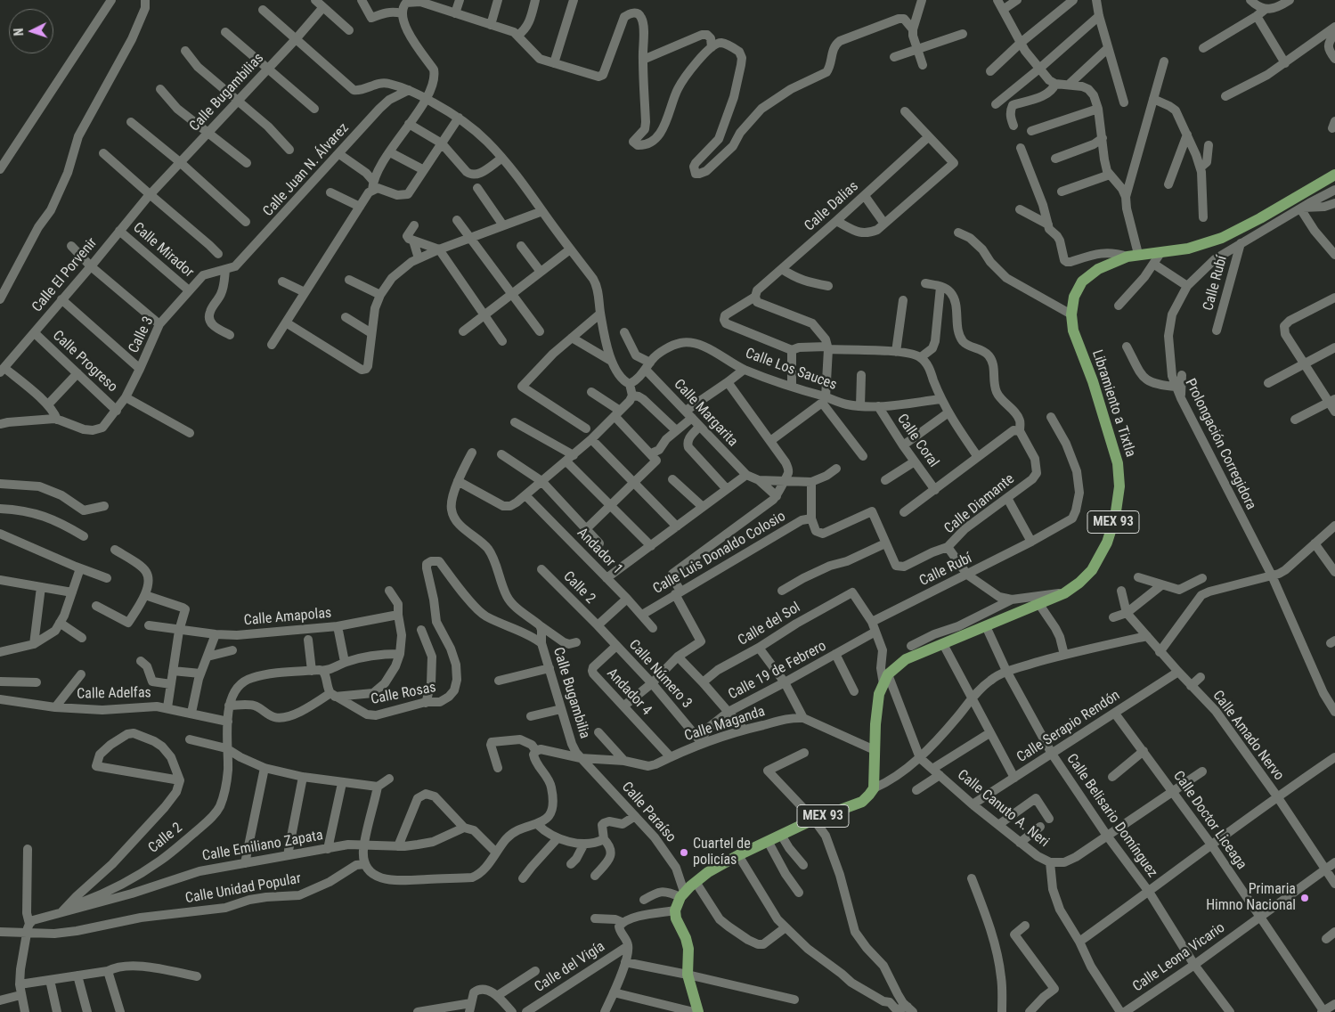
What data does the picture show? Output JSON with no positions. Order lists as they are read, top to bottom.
{
  "streets": {
    "main road": ["Libramiento a Tixtla", "MEX 93"],
    "street": [
      "Calle Bugambilias",
      "Calle Juan N. Álvarez",
      "Calle Dalias",
      "Calle Mirador",
      "Calle El Porvenir",
      "Calle Rubí",
      "Calle 3",
      "Calle Progreso",
      "Calle Los Sauces",
      "Calle Margarita",
      "Calle Coral",
      "Prolongación Corregidora",
      "Calle Diamante",
      "Andador 1",
      "Calle Luis Donaldo Colosio",
      "Calle 2",
      "Calle Amapolas",
      "Calle del Sol",
      "Calle 19 de Febrero",
      "Calle Número 3",
      "Andador 4",
      "Calle Bugambilia",
      "Calle Adelfas",
      "Calle Rosas",
      "Calle Maganda",
      "Calle Serapio Rendón",
      "Calle Amado Nervo",
      "Calle Canuto A. Neri",
      "Calle Paraíso",
      "Calle Belisario Domínguez",
      "Calle Doctor Liceaga",
      "Calle Emiliano Zapata",
      "Calle Unidad Popular",
      "Calle Leona Vicario",
      "Calle del Vigía"
    ]
  },
  "crossings": [
    ["Calle Bugambilias", "Calle El Porvenir"],
    ["Calle Juan N. Álvarez", "Calle 3"],
    ["Calle Mirador", "Calle El Porvenir"],
    ["Calle Mirador", "Calle 3"],
    ["Calle El Porvenir", "Calle Progreso"],
    ["Calle Rubí", "Prolongación Corregidora"],
    ["Calle Rubí", "Calle Diamante"],
    ["Calle Rubí", "Calle del Sol"],
    ["Calle 3", "Calle Progreso"],
    ["Calle Los Sauces", "Calle Margarita"],
    ["Calle Los Sauces", "Calle Coral"],
    ["Libramiento a Tixtla", "Calle Belisario Domínguez"],
    ["MEX 93", "Calle Paraíso"],
    ["Andador 1", "Calle Luis Donaldo Colosio"],
    ["Calle 2", "Calle Número 3"],
    ["Calle 2", "Calle Adelfas"],
    ["Calle 2", "Calle Emiliano Zapata"],
    ["Calle 19 de Febrero", "Calle Número 3"],
    ["Calle 19 de Febrero", "Calle Maganda"],
    ["Calle Número 3", "Andador 4"],
    ["Calle Número 3", "Calle Maganda"],
    ["Andador 4", "Calle Maganda"],
    ["Calle Bugambilia", "Calle Rosas"],
    ["Calle Bugambilia", "Calle Maganda"],
    ["Calle Bugambilia", "Calle Paraíso"],
    ["Calle Maganda", "Calle Paraíso"],
    ["Calle Serapio Rendón", "Calle Amado Nervo"],
    ["Calle Serapio Rendón", "Calle Canuto A. Neri"],
    ["Calle Serapio Rendón", "Calle Belisario Domínguez"],
    ["Calle Serapio Rendón", "Calle Doctor Liceaga"],
    ["Calle Amado Nervo", "Calle Leona Vicario"],
    ["Calle Belisario Domínguez", "Calle Leona Vicario"],
    ["Calle Doctor Liceaga", "Calle Leona Vicario"]
  ],
  "places": ["Cuartel de policías", "Primaria Himno Nacional"],
  "north": "left"
}
